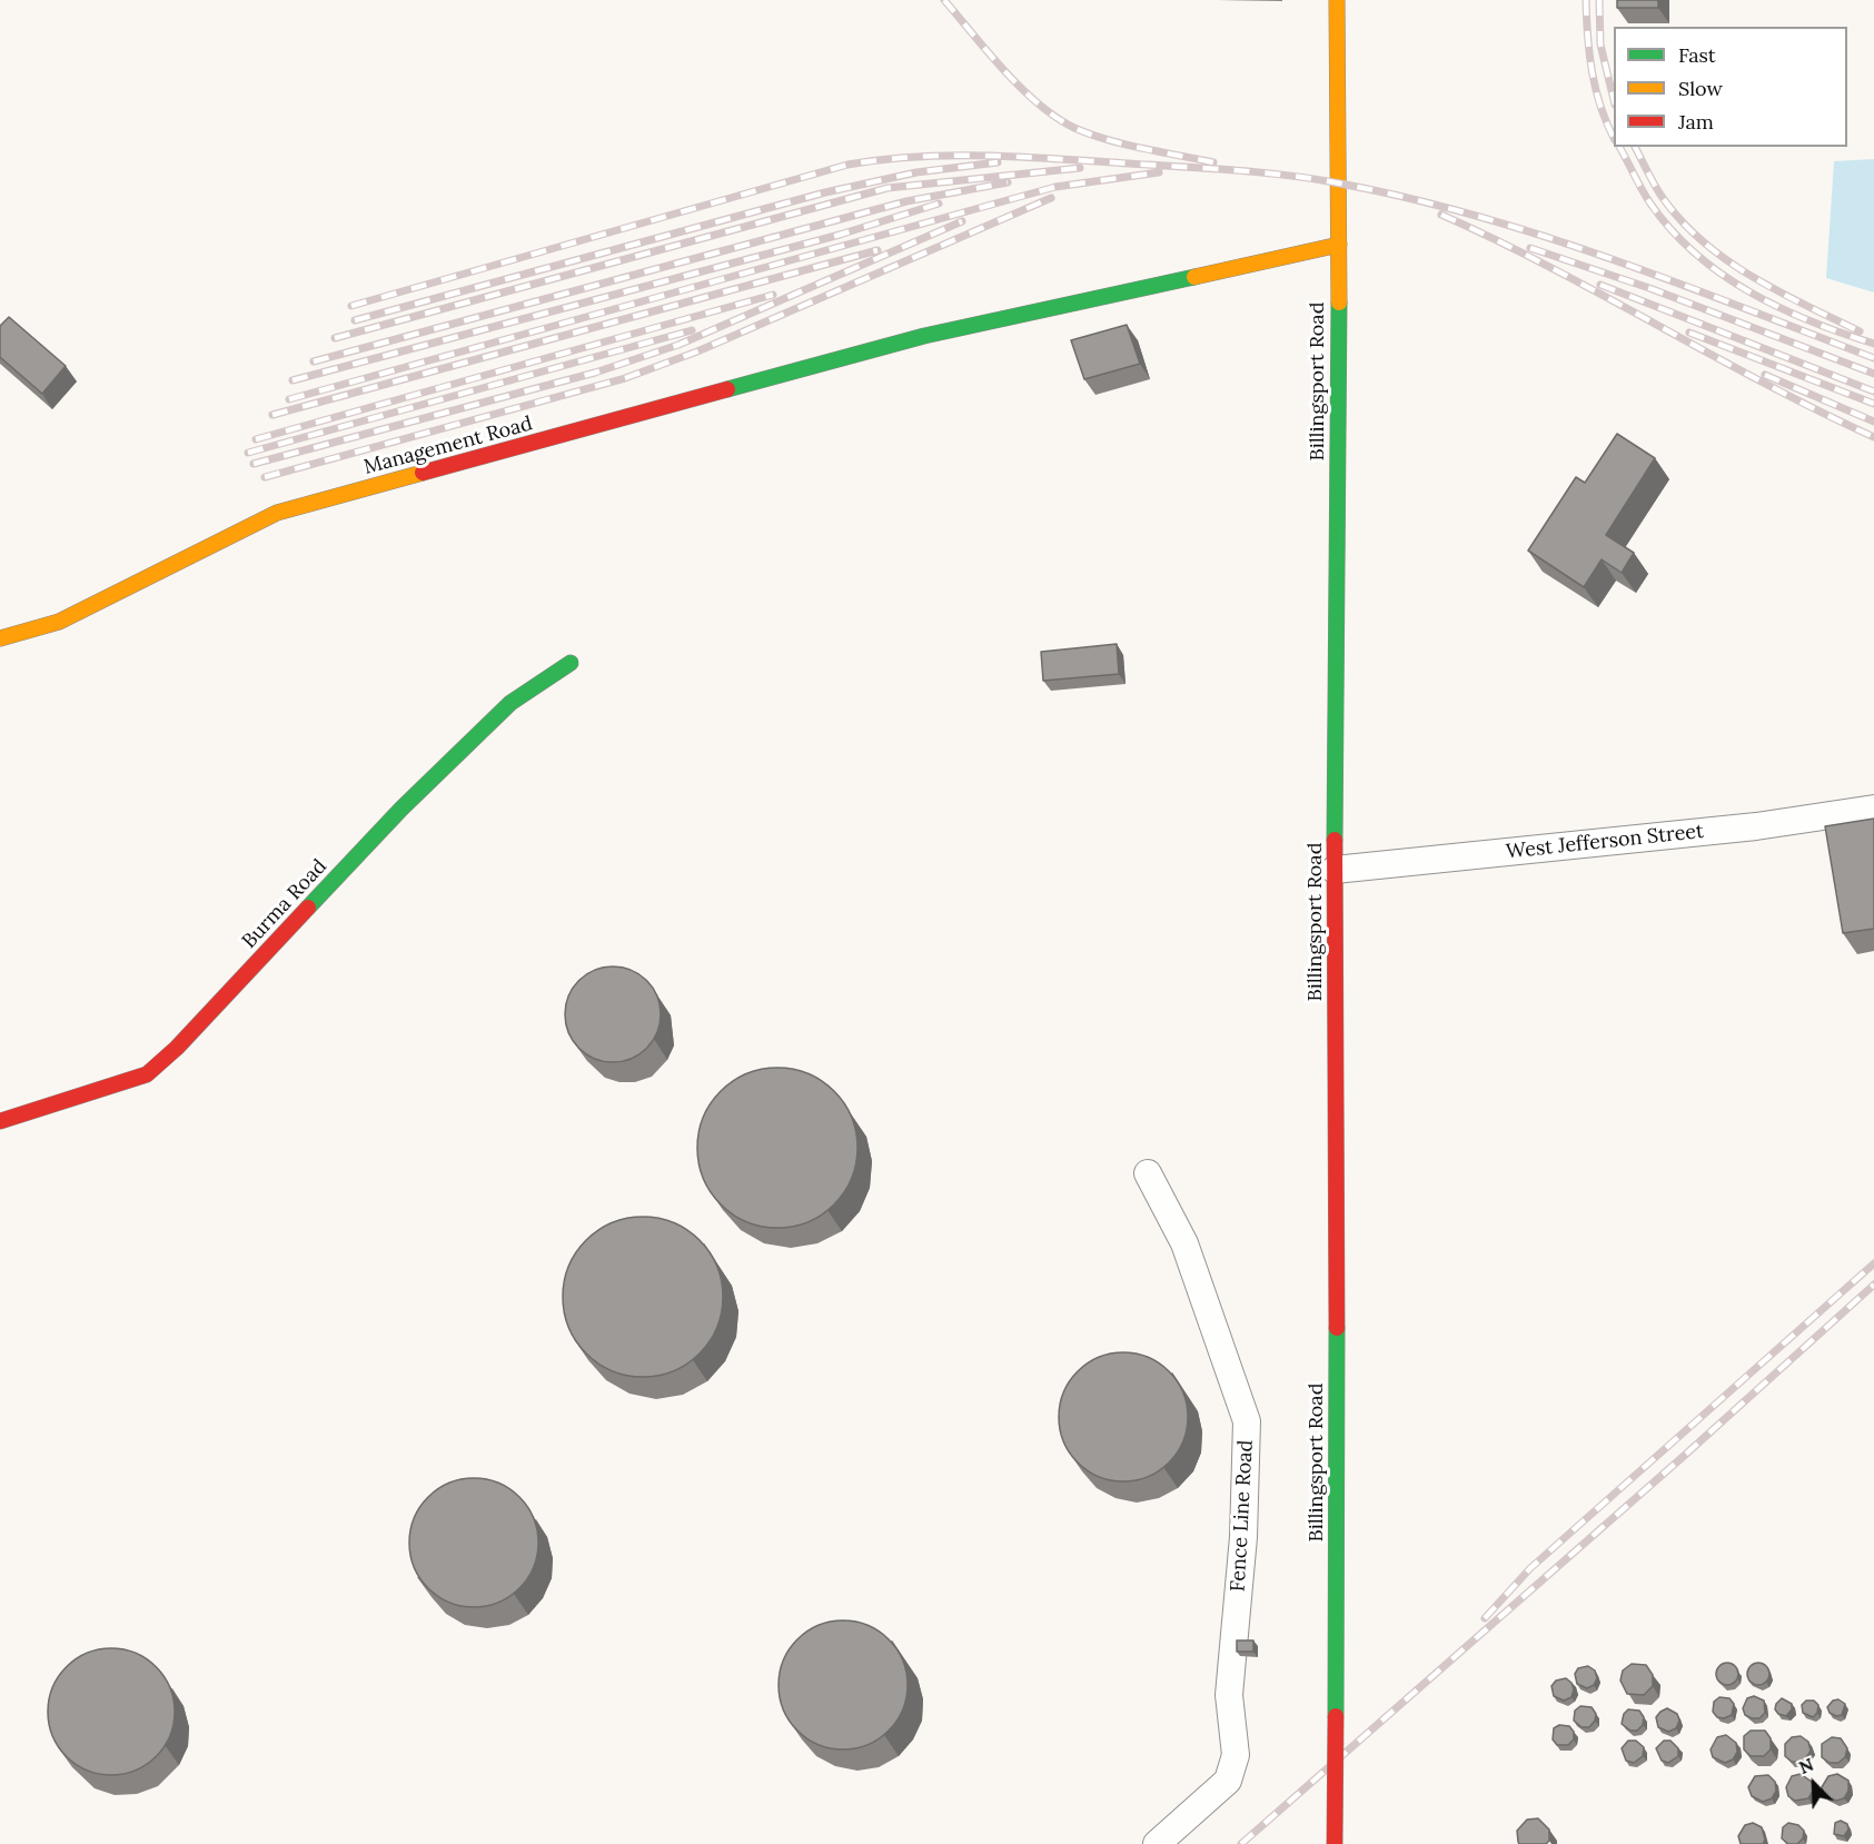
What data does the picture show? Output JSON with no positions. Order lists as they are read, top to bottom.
{
  "streets": {
    "street": [
      "Billingsport Road",
      "Management Road",
      "West Jefferson Street",
      "Burma Road",
      "Fence Line Road"
    ]
  },
  "crossings": [
    ["Billingsport Road", "Management Road"],
    ["Billingsport Road", "West Jefferson Street"]
  ],
  "legend": ["Fast", "Slow", "Jam"],
  "north": "top left"
}
